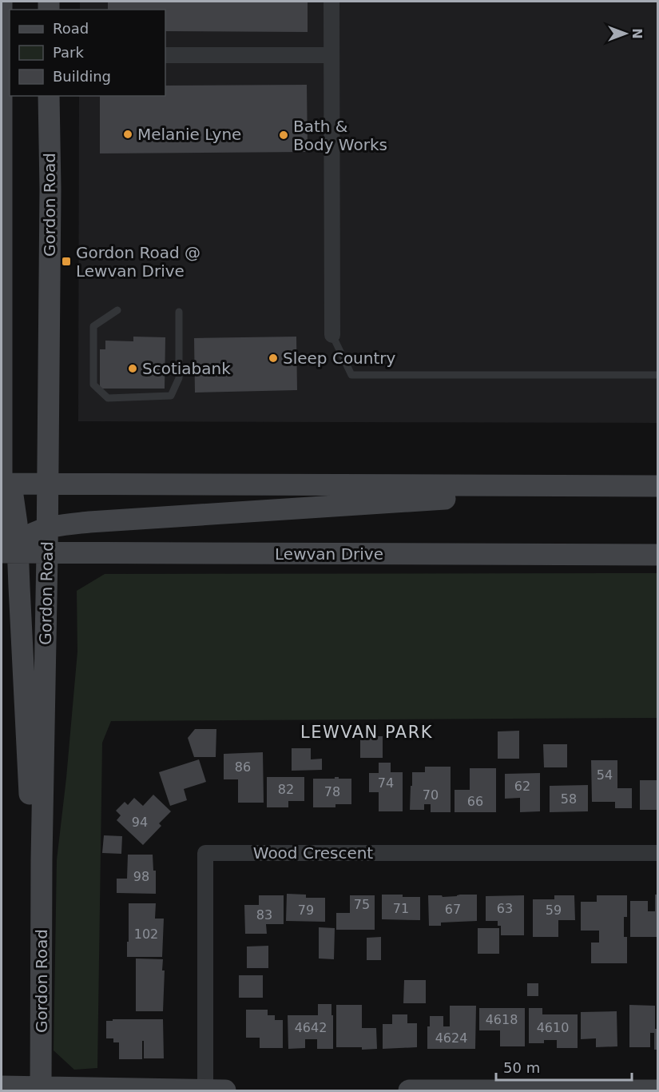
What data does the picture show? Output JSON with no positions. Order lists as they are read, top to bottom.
{
  "streets": {
    "main road": ["Gordon Road", "Lewvan Drive"],
    "street": ["Wood Crescent"]
  },
  "crossings": [
    ["Gordon Road", "Lewvan Drive"]
  ],
  "districts": ["LEWVAN PARK"],
  "places": {
    "other": [
      "Melanie Lyne",
      "Bath & Body Works",
      "Sleep Country",
      "Scotiabank"
    ],
    "transit": ["Gordon Road @ Lewvan Drive"]
  },
  "house_numbers": [
    "86",
    "54",
    "74",
    "62",
    "82",
    "78",
    "70",
    "58",
    "66",
    "94",
    "98",
    "75",
    "71",
    "63",
    "67",
    "79",
    "59",
    "83",
    "102",
    "4618",
    "4642",
    "4610",
    "4624"
  ],
  "legend": ["Road", "Park", "Building"],
  "scale_bar": "50 m",
  "north": "right"
}
